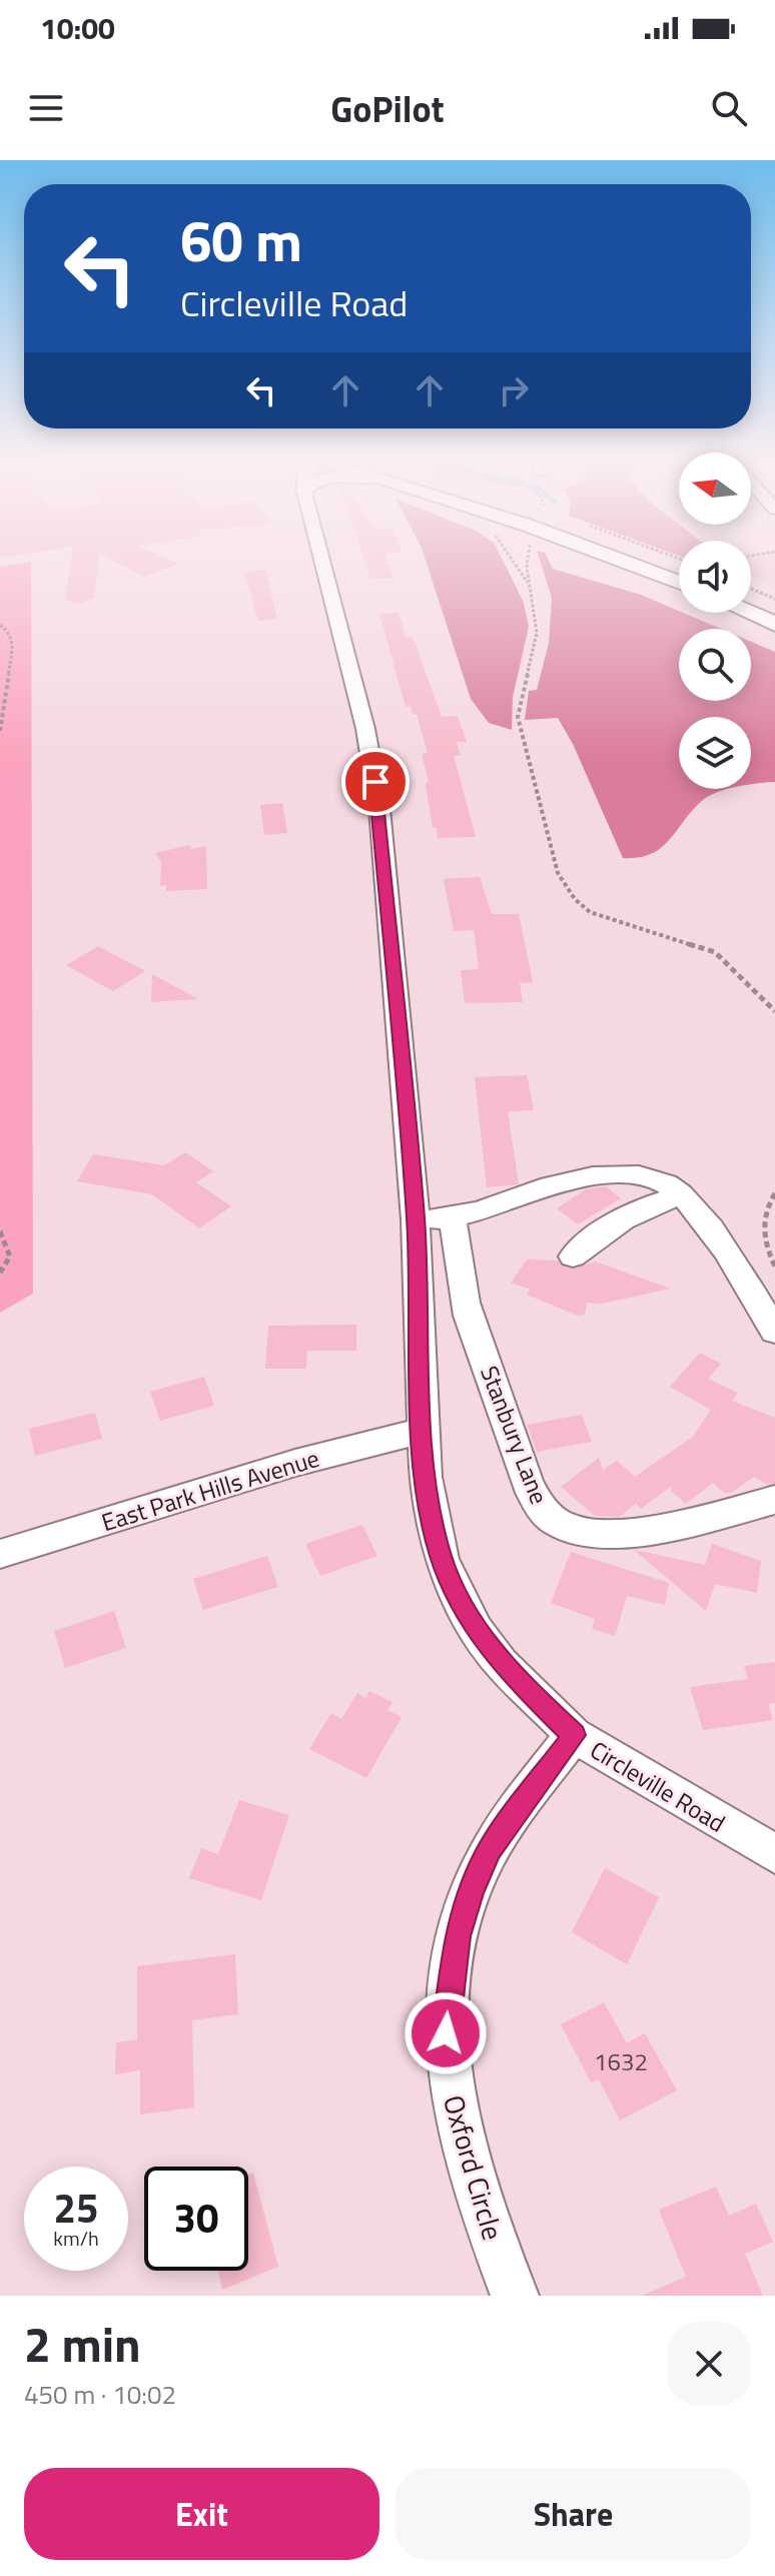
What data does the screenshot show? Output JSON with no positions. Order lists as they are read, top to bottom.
{
  "streets": {
    "street": [
      "Stanbury Lane",
      "East Park Hills Avenue",
      "Circleville Road",
      "Oxford Circle"
    ]
  },
  "crossings": [
    ["East Park Hills Avenue", "Circleville Road"],
    ["Circleville Road", "Oxford Circle"]
  ],
  "house_numbers": ["1632"],
  "north": "left",
  "page": {
    "status": "10:00",
    "header": "GoPilot",
    "turn": ["60 m", "Circleville Road"],
    "speed": "25 km/h",
    "limit": "30",
    "heading": ["2 min", "450 m · 10:02"],
    "buttons": ["Exit", "Share"]
  }
}
